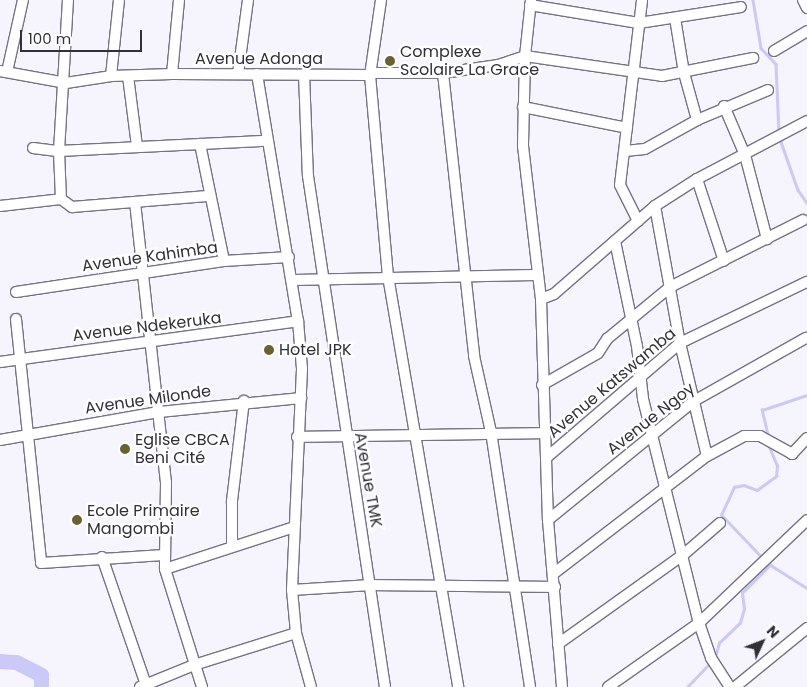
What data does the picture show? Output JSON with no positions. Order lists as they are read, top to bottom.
{
  "streets": {
    "street": [
      "Avenue Adonga",
      "Avenue Kahimba",
      "Avenue Ndekeruka",
      "Avenue Katswamba",
      "Avenue Milonde",
      "Avenue Ngoy",
      "Avenue TMK"
    ]
  },
  "crossings": [
    ["Avenue Adonga", "Avenue TMK"]
  ],
  "places": [
    "Complexe Scolaire La Grace",
    "Hotel JPK",
    "Eglise CBCA Beni Cité",
    "Ecole Primaire Mangombi"
  ],
  "scale_bar": "100 m",
  "north": "top right"
}
